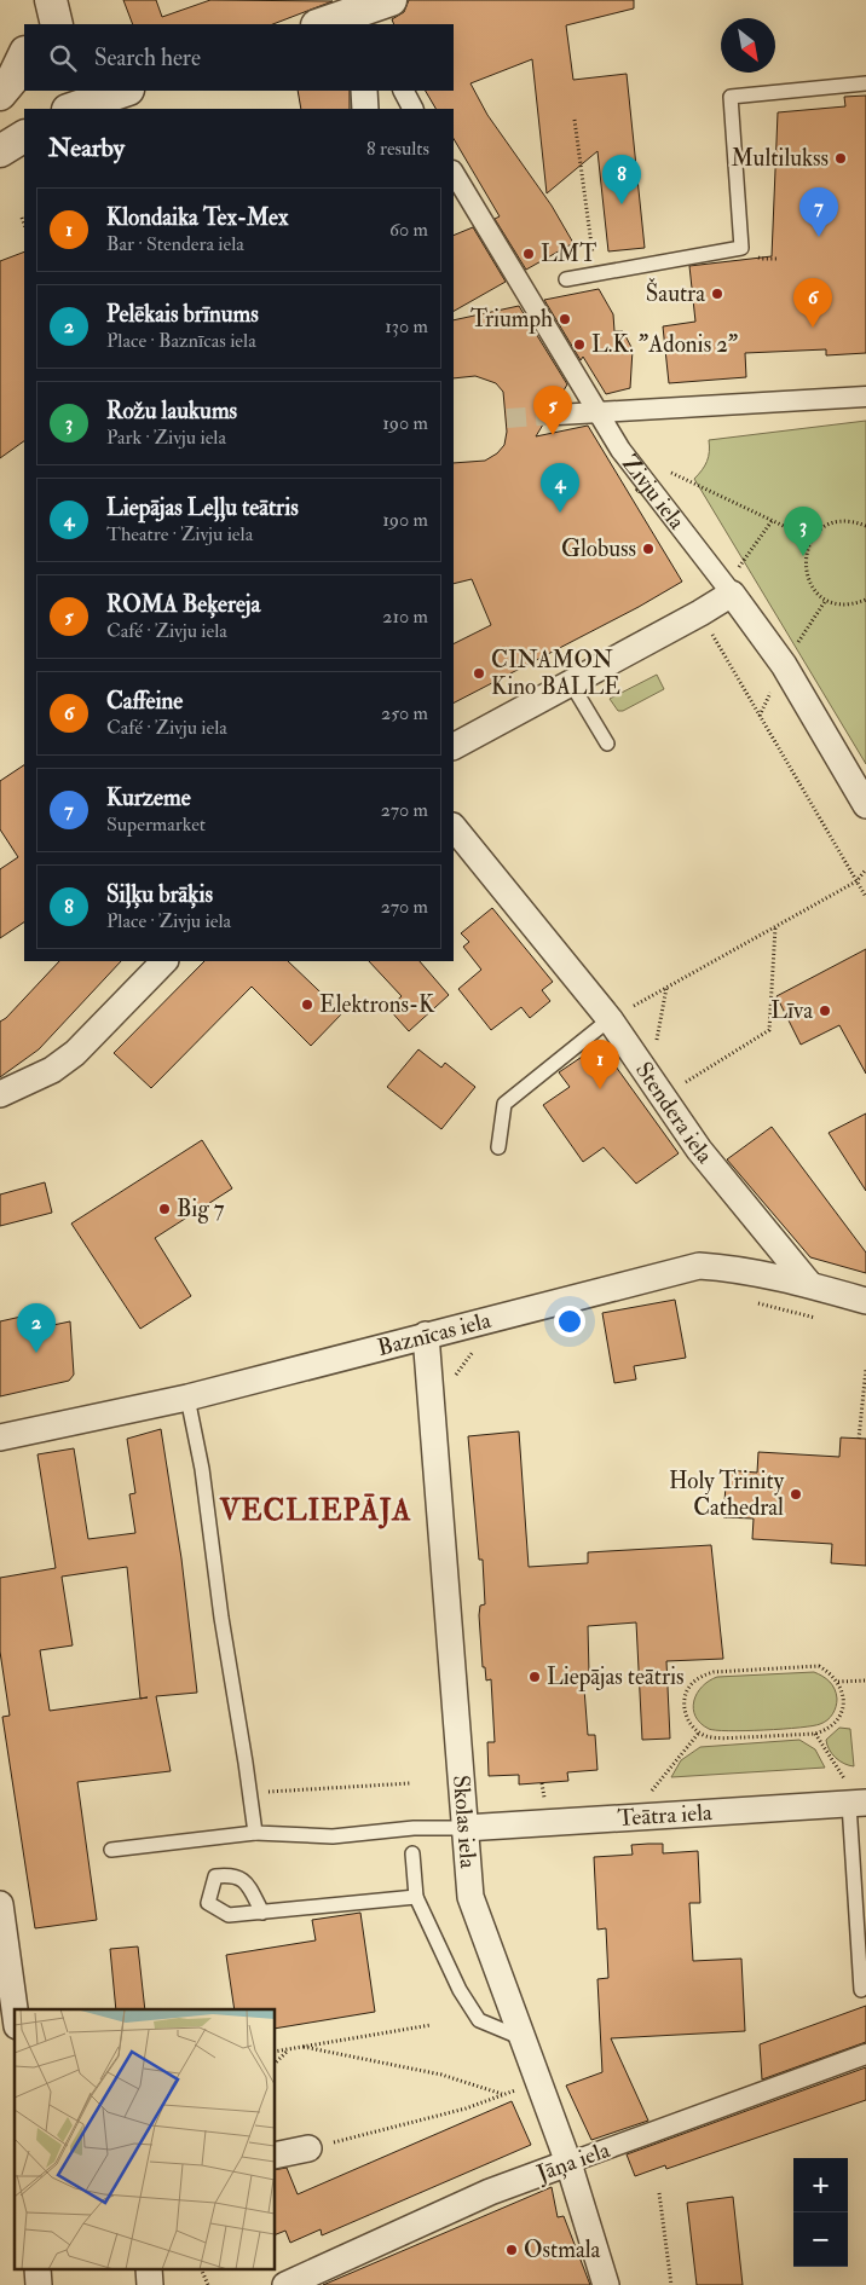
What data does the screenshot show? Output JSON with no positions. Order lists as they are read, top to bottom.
{
  "streets": {
    "street": [
      "Zivju iela",
      "Stendera iela",
      "Baznīcas iela",
      "Teātra iela",
      "Skolas iela",
      "Jāņa iela"
    ]
  },
  "crossings": [
    ["Stendera iela", "Baznīcas iela"],
    ["Baznīcas iela", "Skolas iela"],
    ["Teātra iela", "Skolas iela"],
    ["Skolas iela", "Jāņa iela"]
  ],
  "districts": ["VECLIEPĀJA"],
  "places": [
    "Multilukss",
    "LMT",
    "Šautra",
    "Triumph",
    "L.K. \"Adonis 2\"",
    "Globuss",
    "CINAMON Kino BALLE",
    "Elektrons-K",
    "Līva",
    "Big 7",
    "Holy Trinity Cathedral",
    "Liepājas teātris",
    "Ostmala"
  ],
  "north": "bottom right",
  "page": {
    "search": "Search here",
    "heading": ["Nearby", "8 results"],
    "pins": [
      "8",
      "7",
      "6",
      "5",
      "4",
      "3",
      "1",
      "2"
    ],
    "list": [
      {
        "mark": "1",
        "name": "Klondaika Tex-Mex",
        "note": "Bar · Stendera iela",
        "value": "60 m"
      },
      {
        "mark": "2",
        "name": "Pelēkais brīnums",
        "note": "Place · Baznīcas iela",
        "value": "130 m"
      },
      {
        "mark": "3",
        "name": "Rožu laukums",
        "note": "Park · Zivju iela",
        "value": "190 m"
      },
      {
        "mark": "4",
        "name": "Liepājas Leļļu teātris",
        "note": "Theatre · Zivju iela",
        "value": "190 m"
      },
      {
        "mark": "5",
        "name": "ROMA Beķereja",
        "note": "Café · Zivju iela",
        "value": "210 m"
      },
      {
        "mark": "6",
        "name": "Caffeine",
        "note": "Café · Zivju iela",
        "value": "250 m"
      },
      {
        "mark": "7",
        "name": "Kurzeme",
        "note": "Supermarket",
        "value": "270 m"
      },
      {
        "mark": "8",
        "name": "Siļķu brāķis",
        "note": "Place · Zivju iela",
        "value": "270 m"
      }
    ],
    "map_buttons": ["+", "−"]
  }
}
